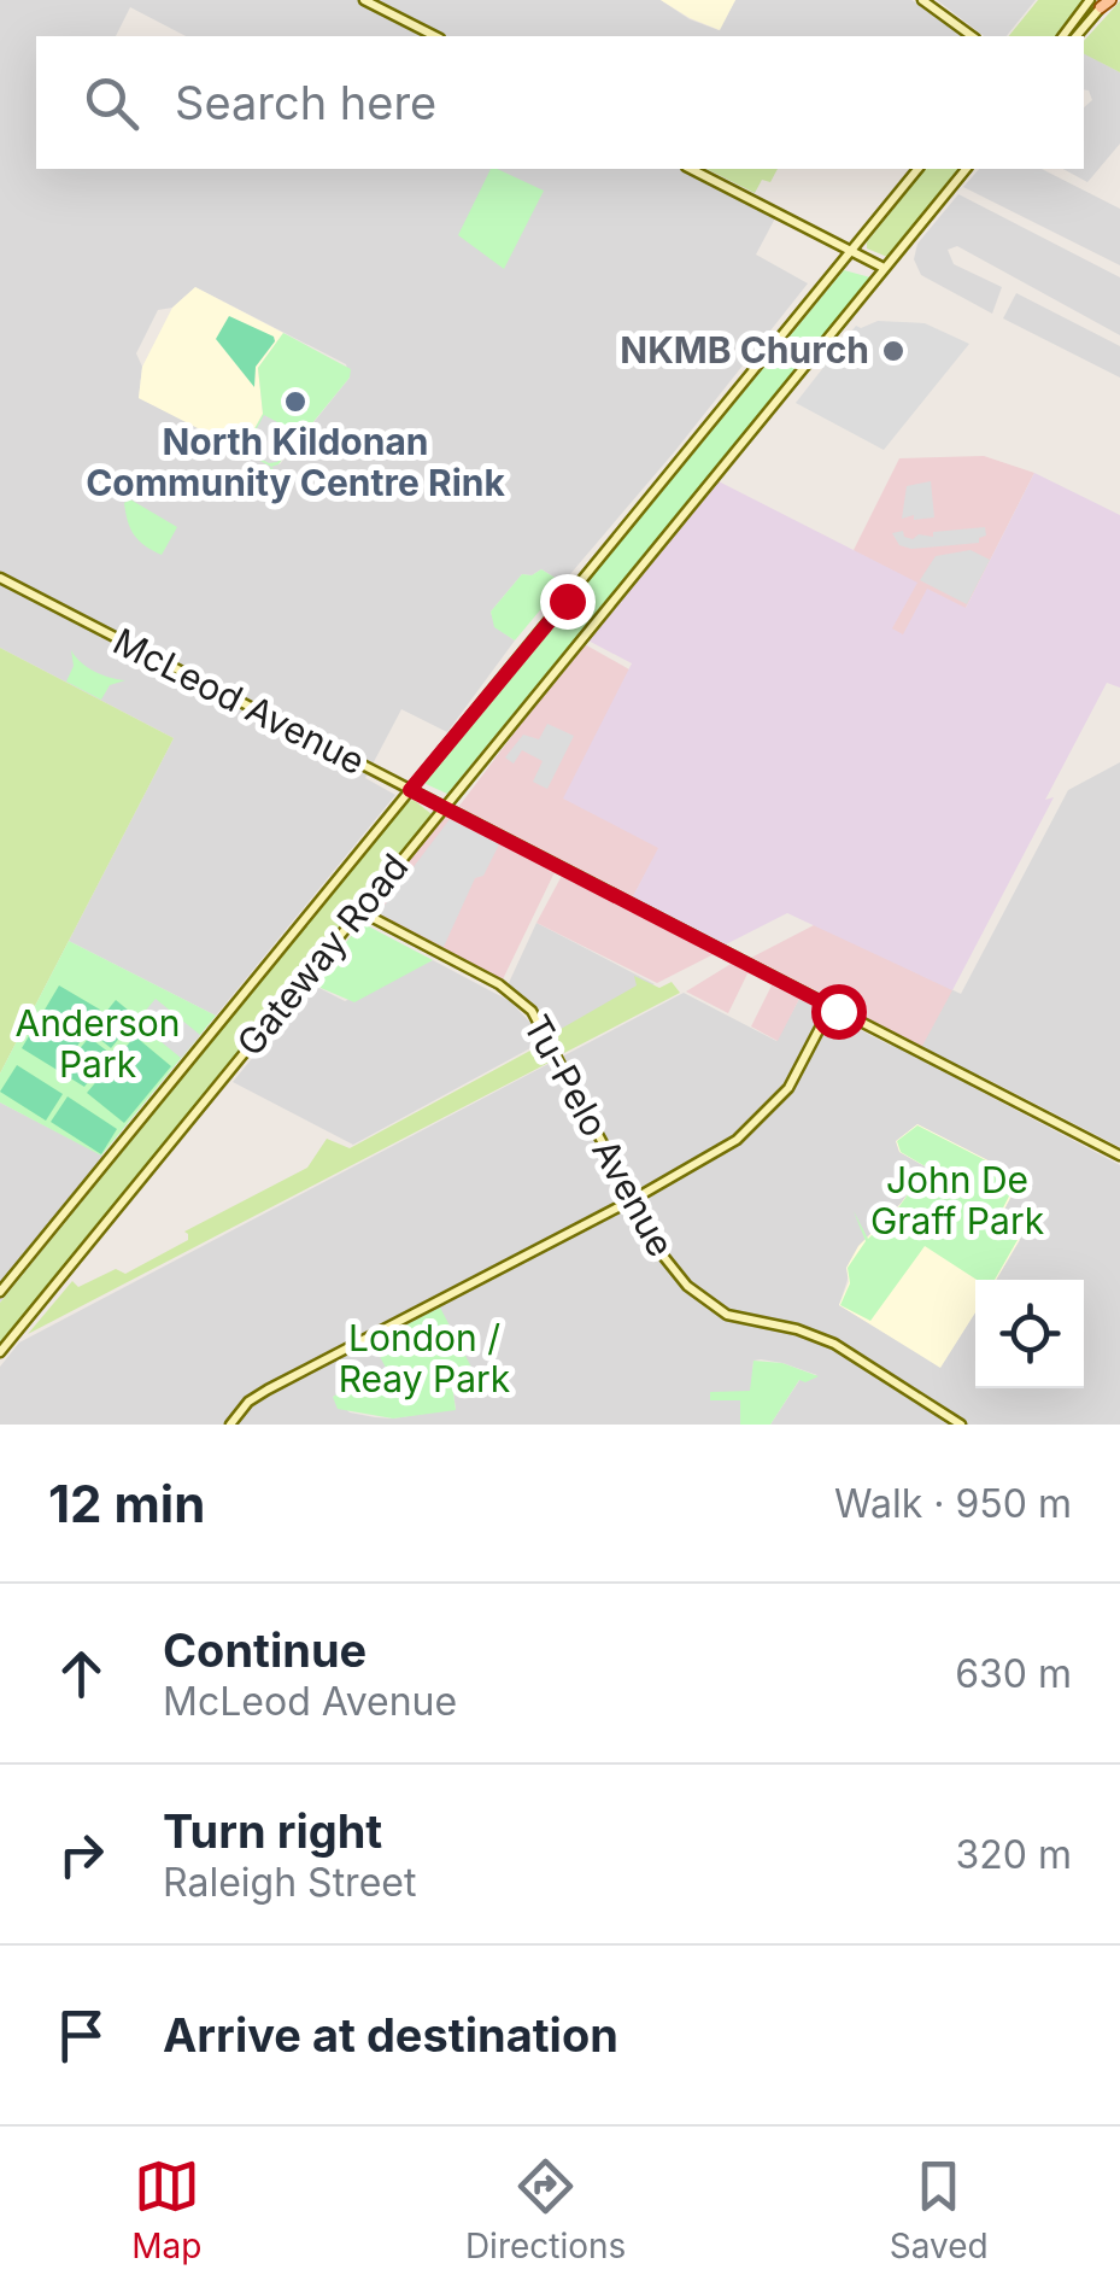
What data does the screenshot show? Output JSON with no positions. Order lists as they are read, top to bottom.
{
  "streets": {
    "street": ["McLeod Avenue", "Gateway Road", "Tu-Pelo Avenue"]
  },
  "crossings": [
    ["McLeod Avenue", "Gateway Road"],
    ["Gateway Road", "Tu-Pelo Avenue"]
  ],
  "parks": ["Anderson Park", "John De Graff Park", "London / Reay Park"],
  "places": ["NKMB Church", "North Kildonan Community Centre Rink"],
  "page": {
    "search": "Search here",
    "heading": ["12 min", "Walk · 950 m"],
    "list": [
      ["Continue", "McLeod Avenue", "630 m"],
      ["Turn right", "Raleigh Street", "320 m"],
      "Arrive at destination"
    ],
    "nav": ["Map", "Directions", "Saved"]
  }
}
